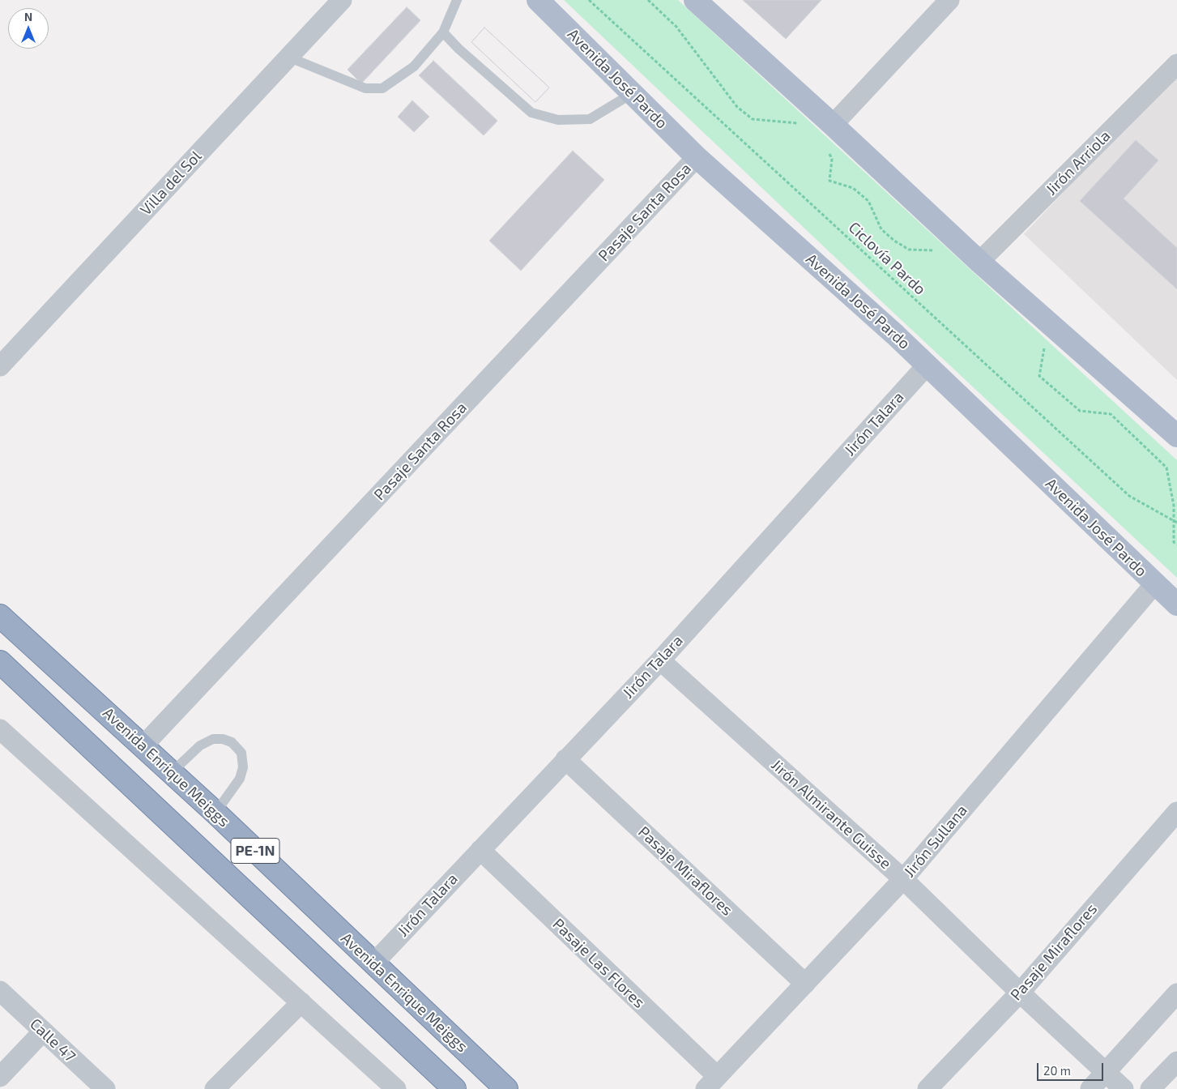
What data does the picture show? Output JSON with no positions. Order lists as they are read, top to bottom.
{
  "streets": {
    "highway": ["Avenida Enrique Meiggs", "PE-1N"],
    "main road": ["Avenida José Pardo"],
    "street": [
      "Jirón Arriola",
      "Villa del Sol",
      "Pasaje Santa Rosa",
      "Jirón Talara",
      "Jirón Almirante Guisse",
      "Jirón Sullana",
      "Pasaje Miraflores",
      "Pasaje Las Flores",
      "Calle 47"
    ],
    "path": ["Ciclovía Pardo"]
  },
  "crossings": [
    ["Avenida José Pardo", "Pasaje Santa Rosa"],
    ["Avenida José Pardo", "Jirón Talara"],
    ["Avenida José Pardo", "Jirón Sullana"],
    ["Pasaje Santa Rosa", "Avenida Enrique Meiggs"],
    ["Jirón Talara", "Avenida Enrique Meiggs"],
    ["Jirón Talara", "Jirón Almirante Guisse"],
    ["Jirón Talara", "Pasaje Miraflores"],
    ["Jirón Talara", "Pasaje Las Flores"],
    ["Jirón Almirante Guisse", "Jirón Sullana"],
    ["Jirón Almirante Guisse", "Pasaje Miraflores"],
    ["Jirón Sullana", "Pasaje Miraflores"],
    ["Jirón Sullana", "Pasaje Las Flores"]
  ],
  "scale_bar": "20 m",
  "north": "top"
}
